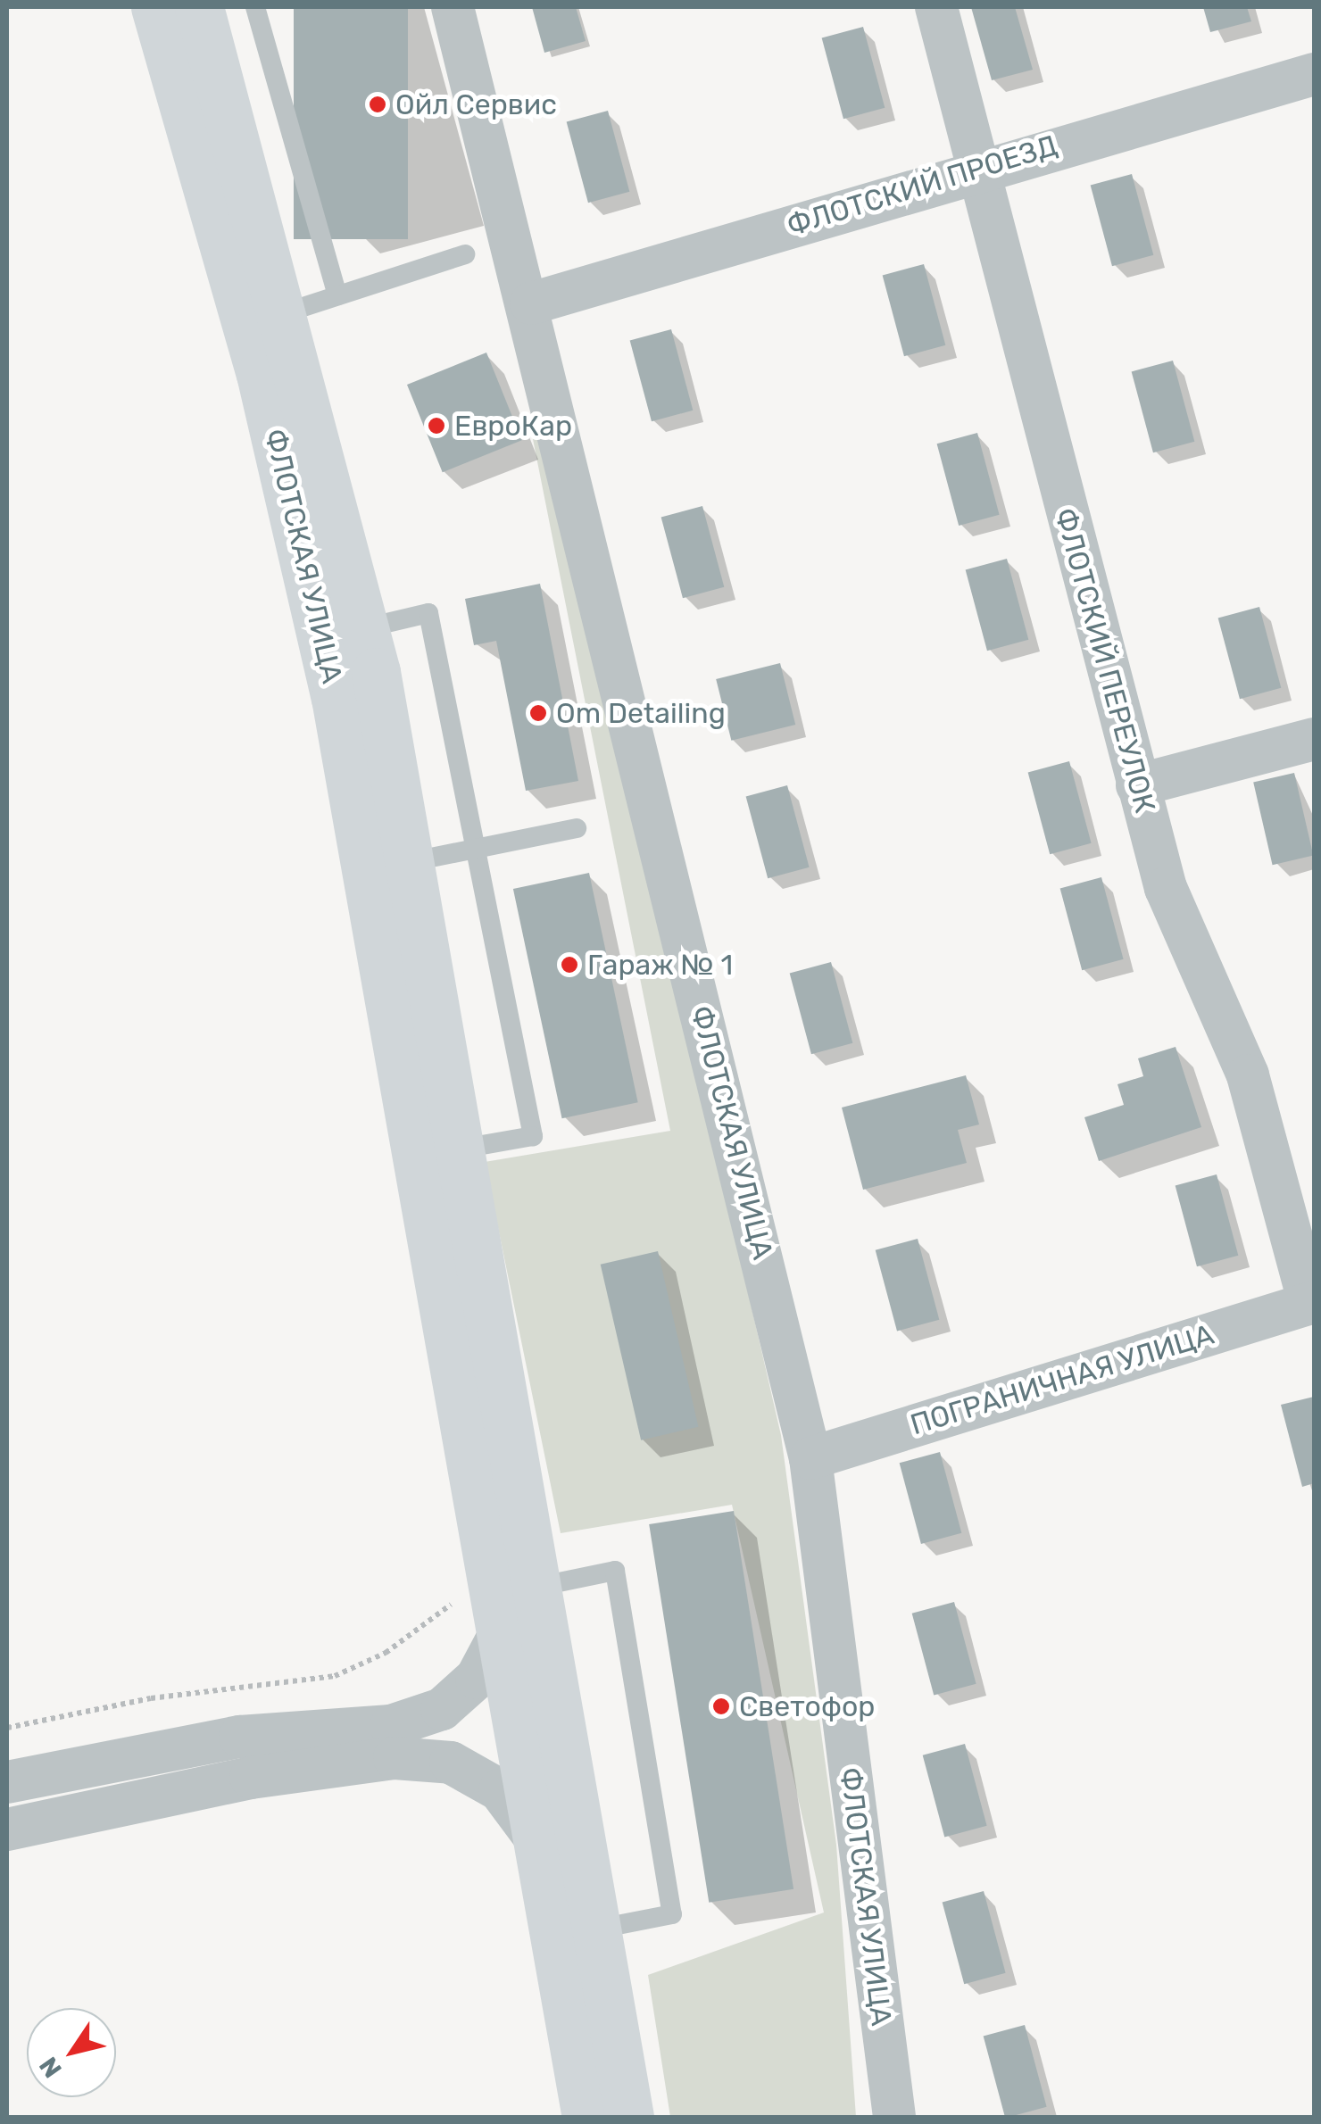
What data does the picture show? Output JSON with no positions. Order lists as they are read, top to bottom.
{
  "streets": {
    "main road": ["ФЛОТСКАЯ УЛИЦА"],
    "street": ["ФЛОТСКИЙ ПРОЕЗД", "ФЛОТСКИЙ ПЕРЕУЛОК", "ПОГРАНИЧНАЯ УЛИЦА"]
  },
  "crossings": [
    ["ФЛОТСКИЙ ПРОЕЗД", "ФЛОТСКАЯ УЛИЦА"],
    ["ФЛОТСКИЙ ПРОЕЗД", "ФЛОТСКИЙ ПЕРЕУЛОК"],
    ["ФЛОТСКАЯ УЛИЦА", "ПОГРАНИЧНАЯ УЛИЦА"],
    ["ФЛОТСКИЙ ПЕРЕУЛОК", "ПОГРАНИЧНАЯ УЛИЦА"]
  ],
  "places": [
    "Ойл Сервис",
    "ЕвроКар",
    "Om Detailing",
    "Гараж № 1",
    "Светофор"
  ],
  "north": "bottom left"
}
